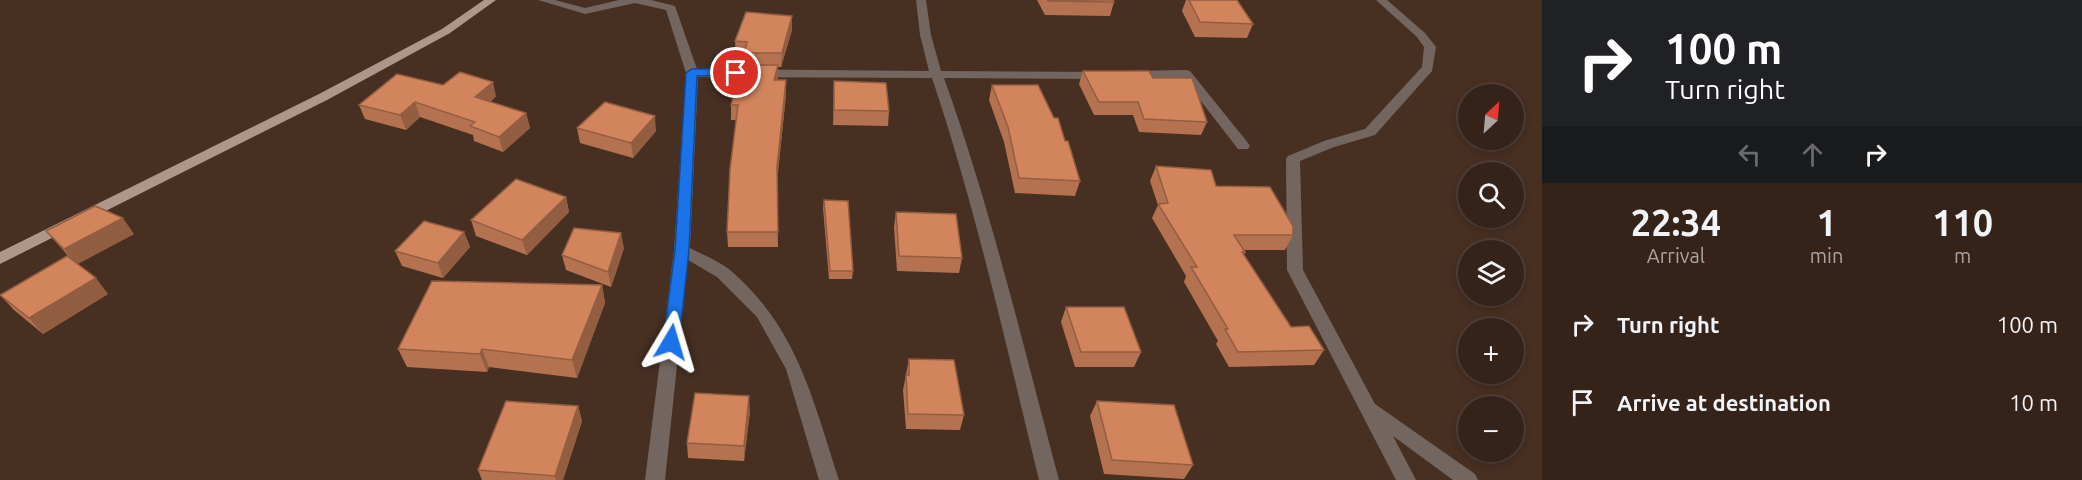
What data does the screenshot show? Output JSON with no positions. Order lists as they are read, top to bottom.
{
  "north": "top right",
  "page": {
    "turn": ["100 m", "Turn right"],
    "map_buttons": ["+", "−"],
    "eta": [
      "22:34",
      "Arrival",
      "1",
      "min",
      "110",
      "m"
    ],
    "list": [
      {
        "name": "Turn right",
        "value": "100 m"
      },
      {
        "name": "Arrive at destination",
        "value": "10 m"
      }
    ]
  }
}
